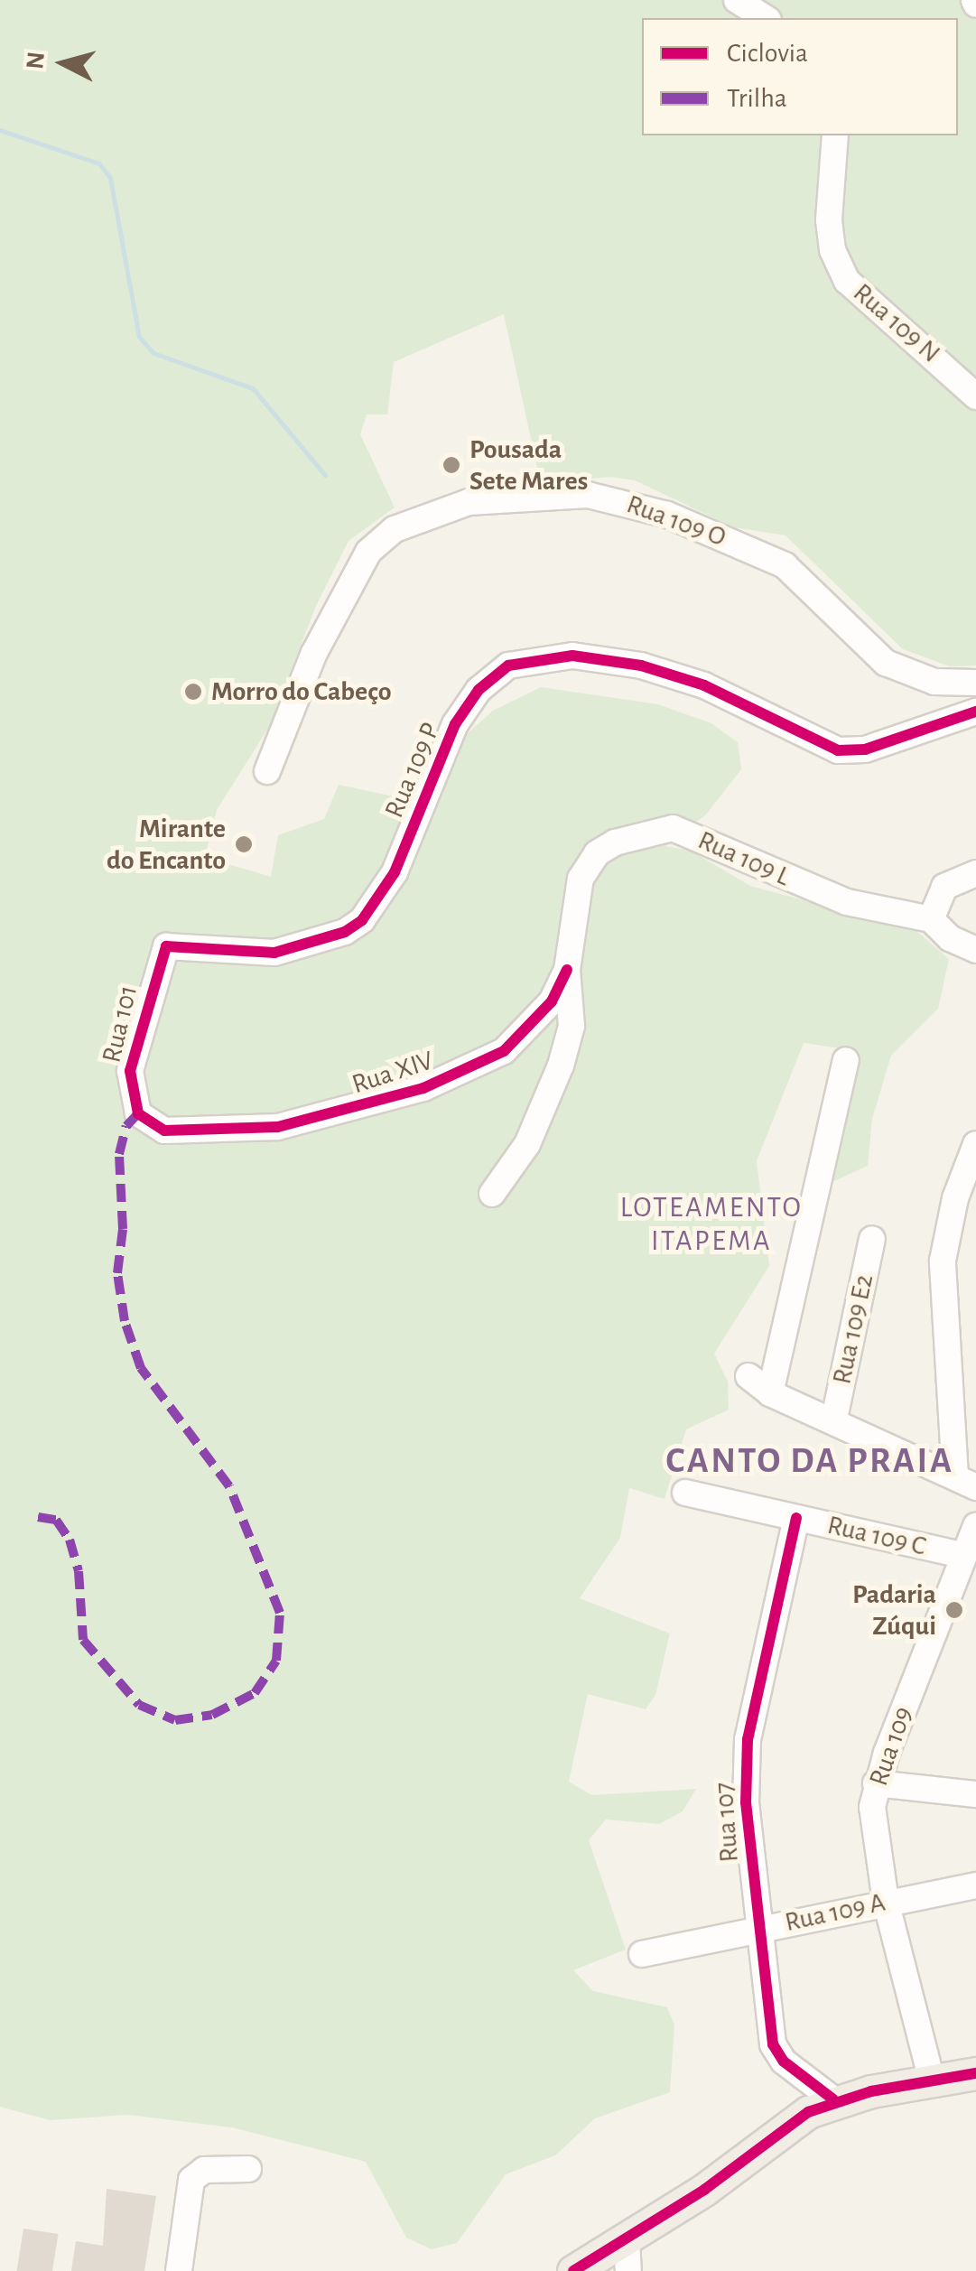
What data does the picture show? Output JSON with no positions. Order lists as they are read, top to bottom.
{
  "streets": {
    "street": [
      "Rua 109 N",
      "Rua 109 O",
      "Rua 109 P",
      "Rua 109 L",
      "Rua 101",
      "Rua XIV",
      "Rua 109 E2",
      "Rua 109 C",
      "Rua 109",
      "Rua 107",
      "Rua 109 A"
    ]
  },
  "crossings": [
    ["Rua 109 P", "Rua 101"],
    ["Rua 109 L", "Rua XIV"],
    ["Rua 101", "Rua XIV"],
    ["Rua 109 C", "Rua 109"],
    ["Rua 109 C", "Rua 107"],
    ["Rua 109", "Rua 109 A"],
    ["Rua 107", "Rua 109 A"]
  ],
  "districts": ["LOTEAMENTO ITAPEMA", "CANTO DA PRAIA"],
  "places": [
    "Pousada Sete Mares",
    "Morro do Cabeço",
    "Mirante do Encanto",
    "Padaria Zúqui"
  ],
  "legend": ["Ciclovia", "Trilha"],
  "north": "left"
}
